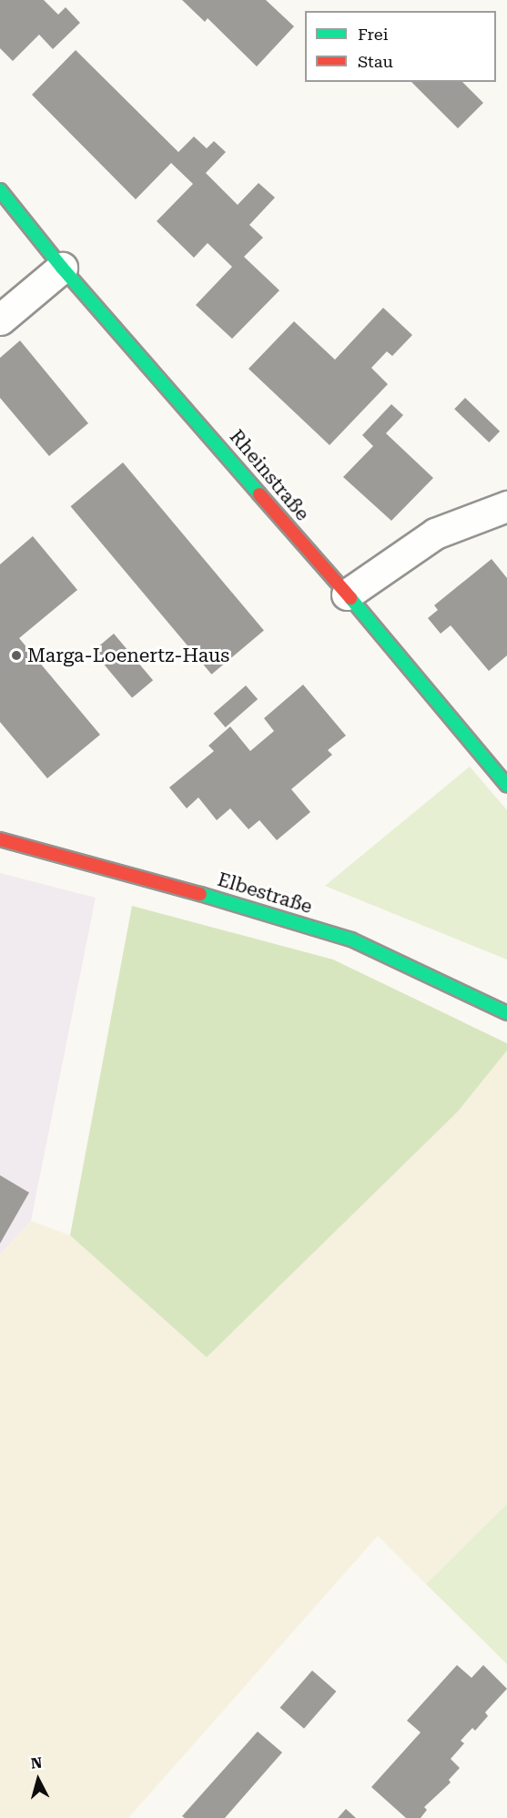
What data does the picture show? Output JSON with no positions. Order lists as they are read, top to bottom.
{
  "streets": {
    "street": ["Rheinstraße", "Elbestraße"]
  },
  "places": ["Marga-Loenertz-Haus"],
  "legend": ["Frei", "Stau"],
  "north": "top"
}
